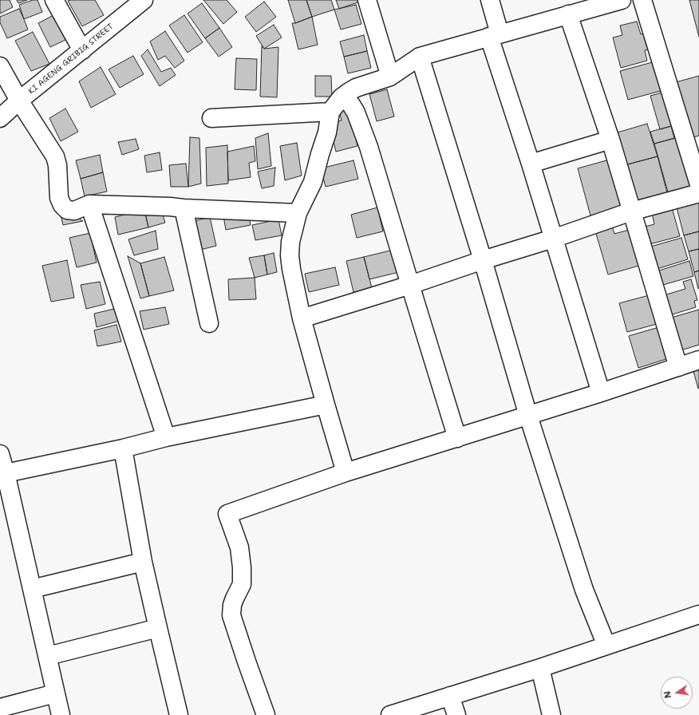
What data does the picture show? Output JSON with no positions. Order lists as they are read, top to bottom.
{
  "streets": {
    "street": ["KI AGENG GRIBIG STREET"]
  },
  "north": "left"
}
